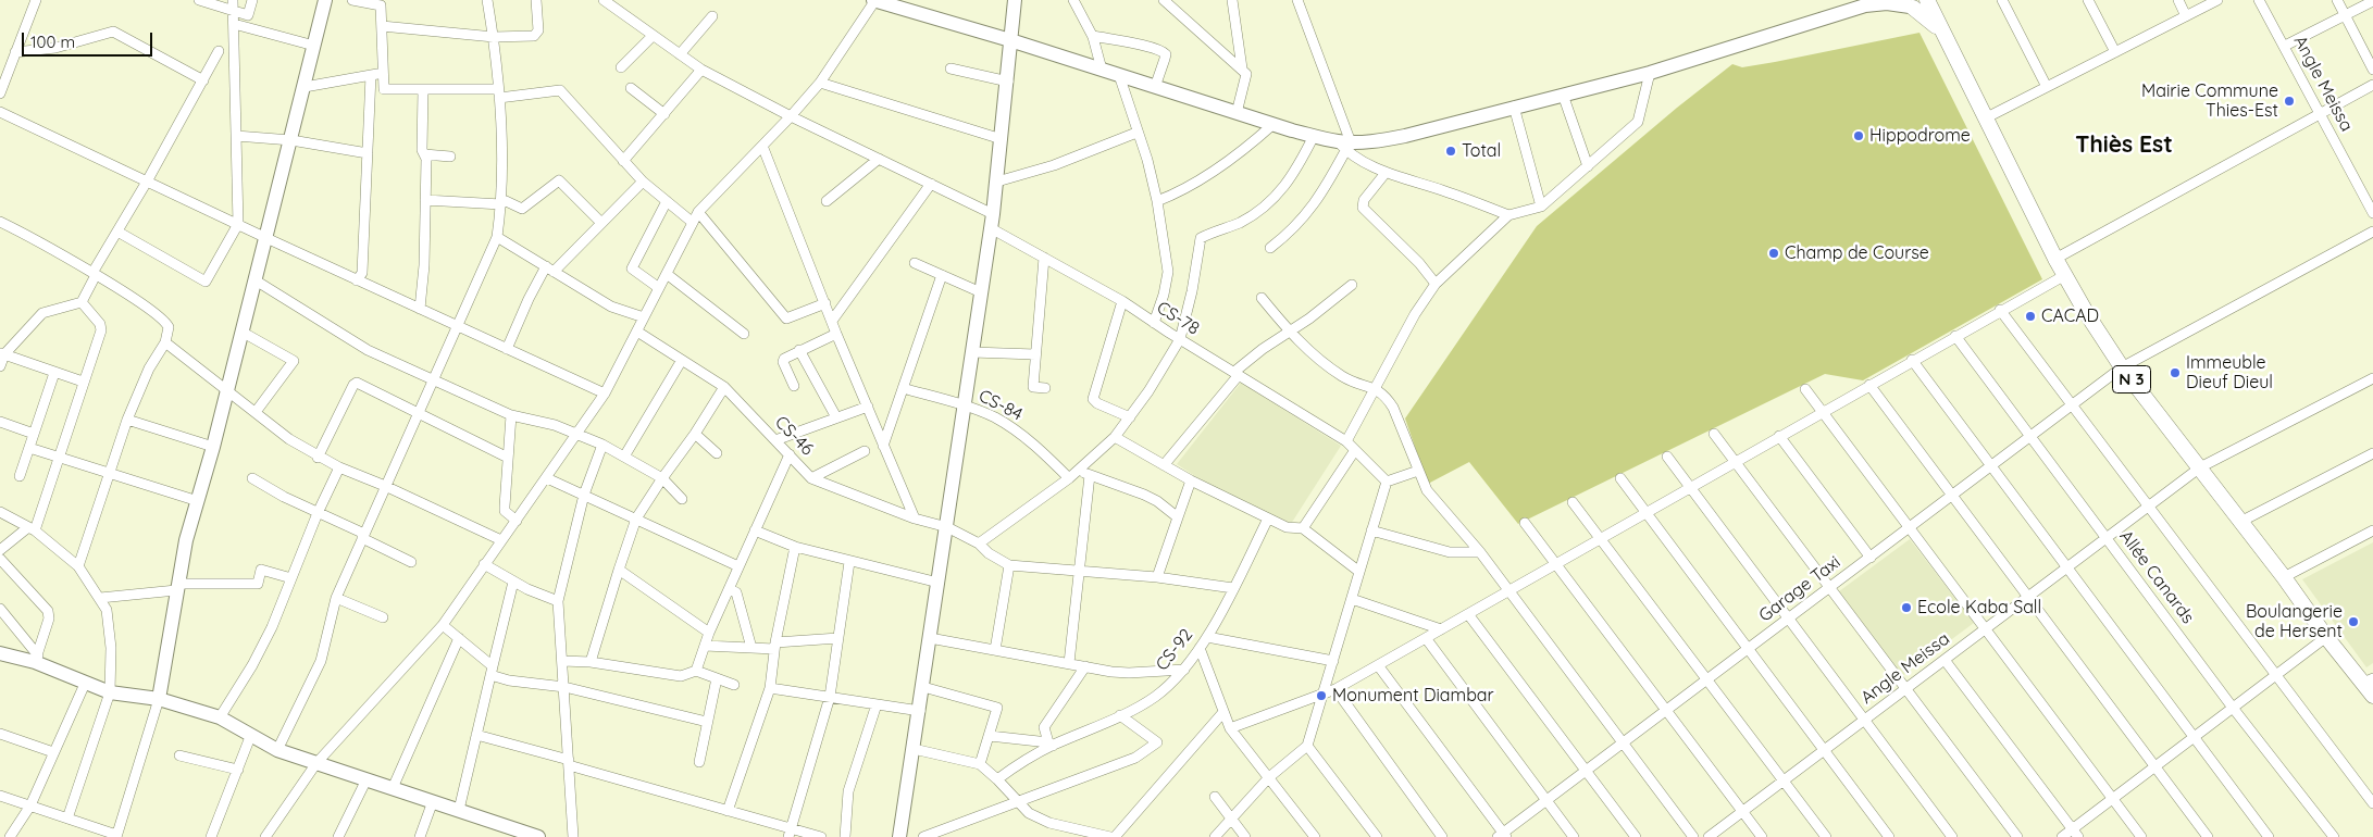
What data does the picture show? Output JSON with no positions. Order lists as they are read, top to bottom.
{
  "streets": {
    "main road": ["N 3"],
    "street": [
      "Angle Meissa",
      "CS-78",
      "CS-84",
      "CS-46",
      "Allée Canards",
      "Garage Taxi",
      "CS-92"
    ]
  },
  "crossings": [
    ["Angle Meissa", "N 3"],
    ["Angle Meissa", "Allée Canards"],
    ["N 3", "Garage Taxi"],
    ["Allée Canards", "Garage Taxi"]
  ],
  "districts": ["Thiès Est"],
  "places": [
    "Mairie Commune Thies-Est",
    "Hippodrome",
    "Total",
    "Champ de Course",
    "CACAD",
    "Immeuble Dieuf Dieul",
    "Ecole Kaba Sall",
    "Boulangerie de Hersent",
    "Monument Diambar"
  ],
  "scale_bar": "100 m"
}
